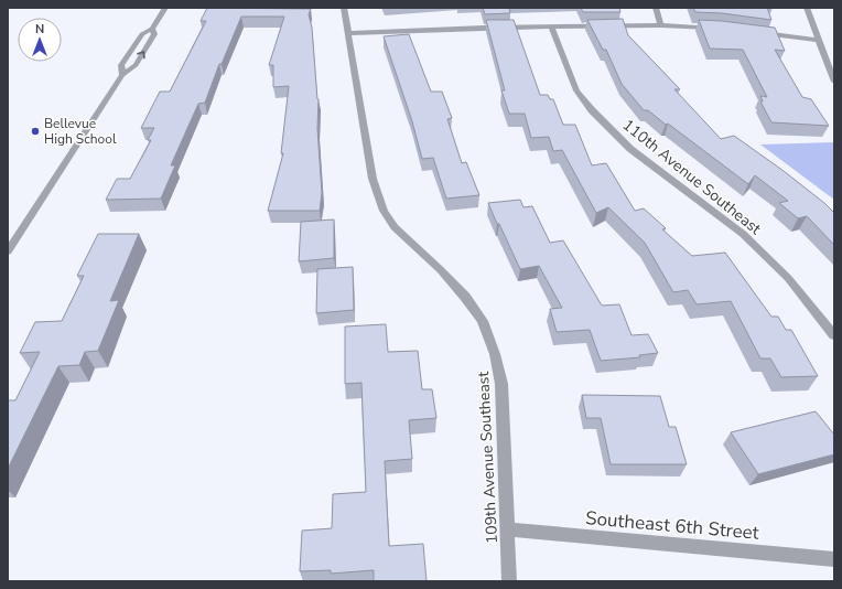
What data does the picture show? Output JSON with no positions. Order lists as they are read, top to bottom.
{
  "streets": {
    "street": ["110th Avenue Southeast", "109th Avenue Southeast", "Southeast 6th Street"]
  },
  "crossings": [
    ["109th Avenue Southeast", "Southeast 6th Street"]
  ],
  "places": ["Bellevue High School"],
  "north": "top"
}
